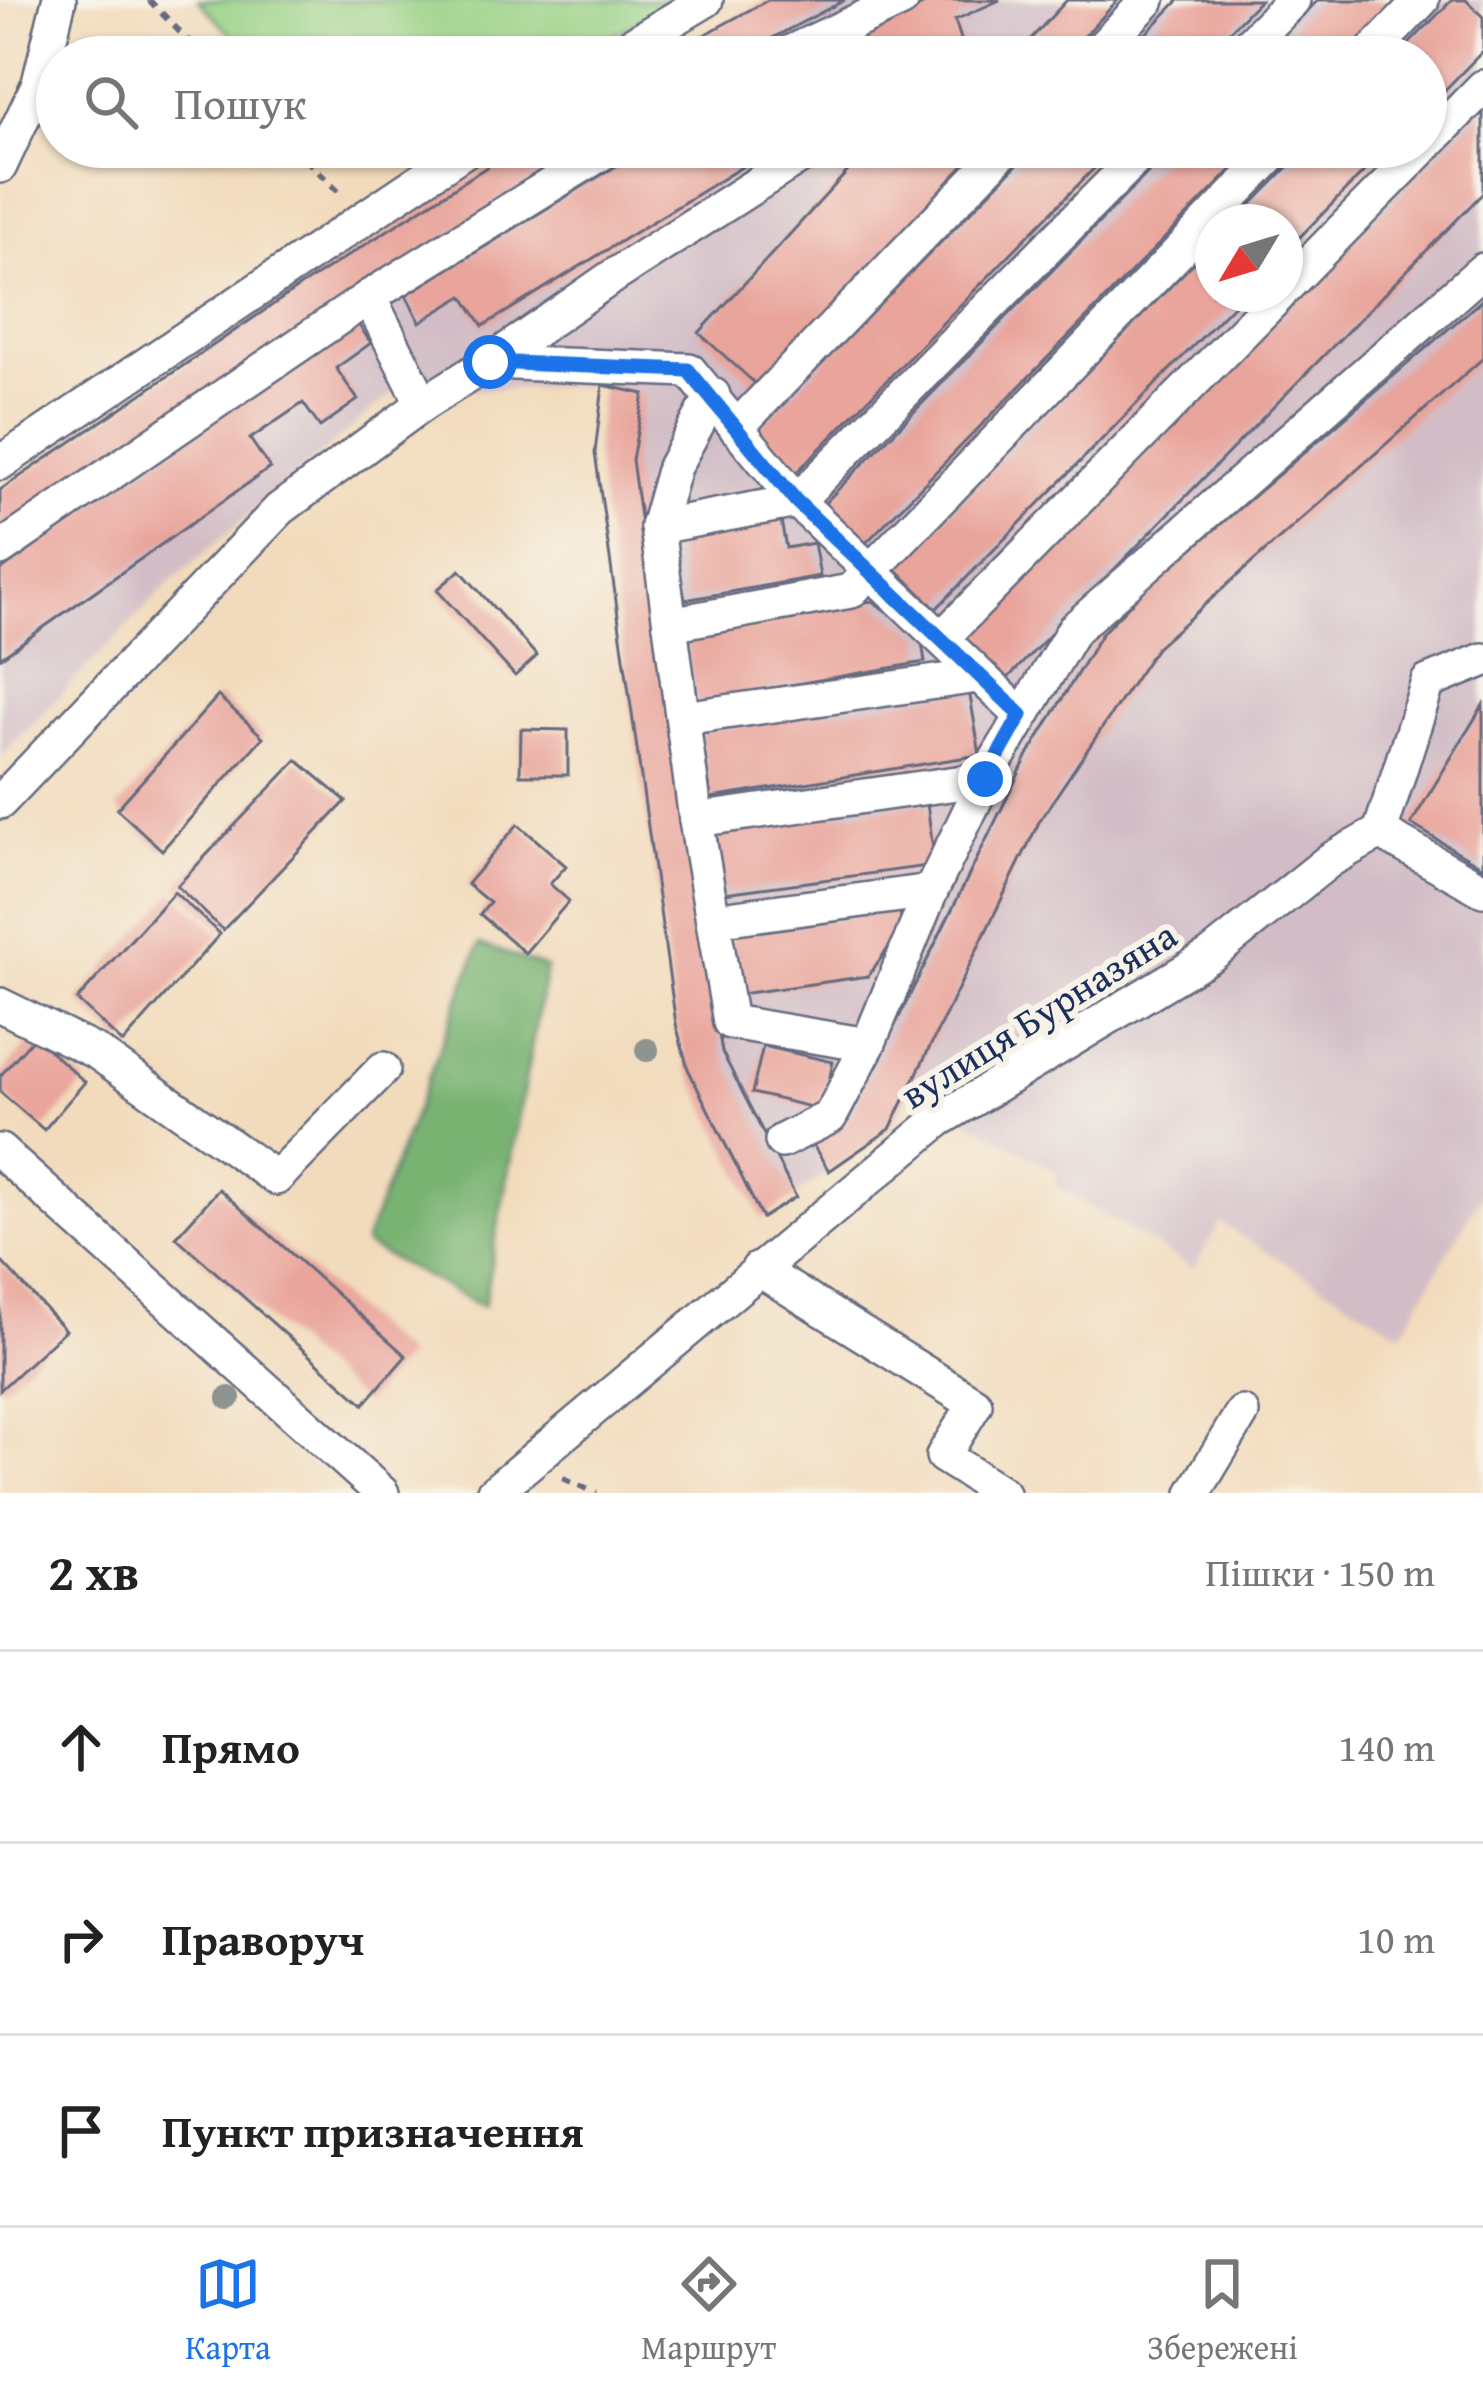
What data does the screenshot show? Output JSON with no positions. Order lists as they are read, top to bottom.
{
  "streets": {
    "street": ["вулиця Бурназяна"]
  },
  "north": "bottom left",
  "page": {
    "search": "Пошук",
    "heading": ["2 хв", "Пішки · 150 m"],
    "list": [
      ["Прямо", "140 m"],
      ["Праворуч", "10 m"],
      "Пункт призначення"
    ],
    "nav": ["Карта", "Маршрут", "Збережені"]
  }
}
